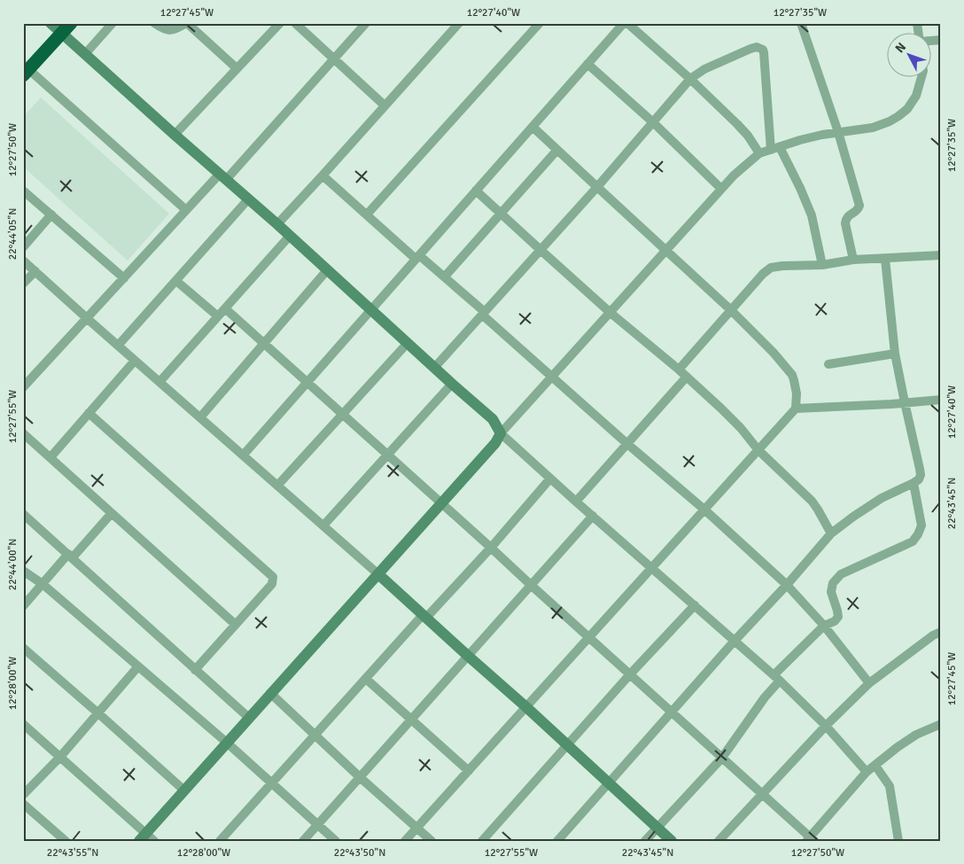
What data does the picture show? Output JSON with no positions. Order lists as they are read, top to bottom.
{
  "north": "top left",
  "coordinates": [
    "12°27'45\"W",
    "12°27'40\"W",
    "12°27'35\"W",
    "12°27'50\"W",
    "22°44'05\"N",
    "12°27'55\"W",
    "22°43'45\"N",
    "22°44'00\"N",
    "12°28'00\"W",
    "22°43'55\"N",
    "22°43'50\"N"
  ]
}
